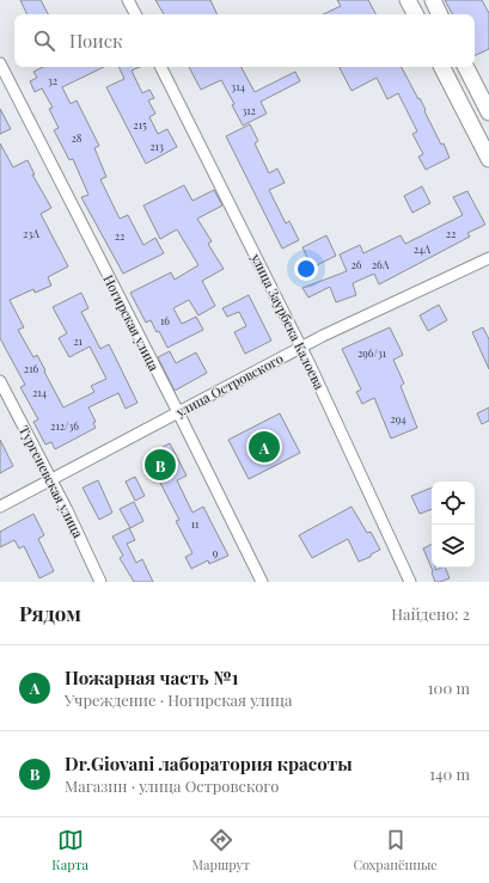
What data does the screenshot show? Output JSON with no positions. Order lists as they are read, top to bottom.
{
  "streets": {
    "street": [
      "улица Заурбека Калоева",
      "Ногирская улица",
      "улица Островского",
      "Тургеневская улица"
    ]
  },
  "crossings": [
    ["улица Заурбека Калоева", "улица Островского"],
    ["Ногирская улица", "улица Островского"],
    ["улица Островского", "Тургеневская улица"]
  ],
  "house_numbers": [
    "32",
    "314",
    "312",
    "215",
    "28",
    "213",
    "23А",
    "22",
    "22",
    "24А",
    "26",
    "26А",
    "16",
    "21",
    "296/31",
    "216",
    "214",
    "294",
    "212/36",
    "11",
    "9"
  ],
  "page": {
    "search": "Поиск",
    "pins": ["A", "B"],
    "heading": ["Рядом", "Найдено: 2"],
    "list": [
      {
        "mark": "A",
        "name": "Пожарная часть №1",
        "note": "Учреждение · Ногирская улица",
        "value": "100 m"
      },
      {
        "mark": "B",
        "name": "Dr.Giovani лаборатория красоты",
        "note": "Магазин · улица Островского",
        "value": "140 m"
      }
    ],
    "nav": ["Карта", "Маршрут", "Сохранённые"]
  }
}
